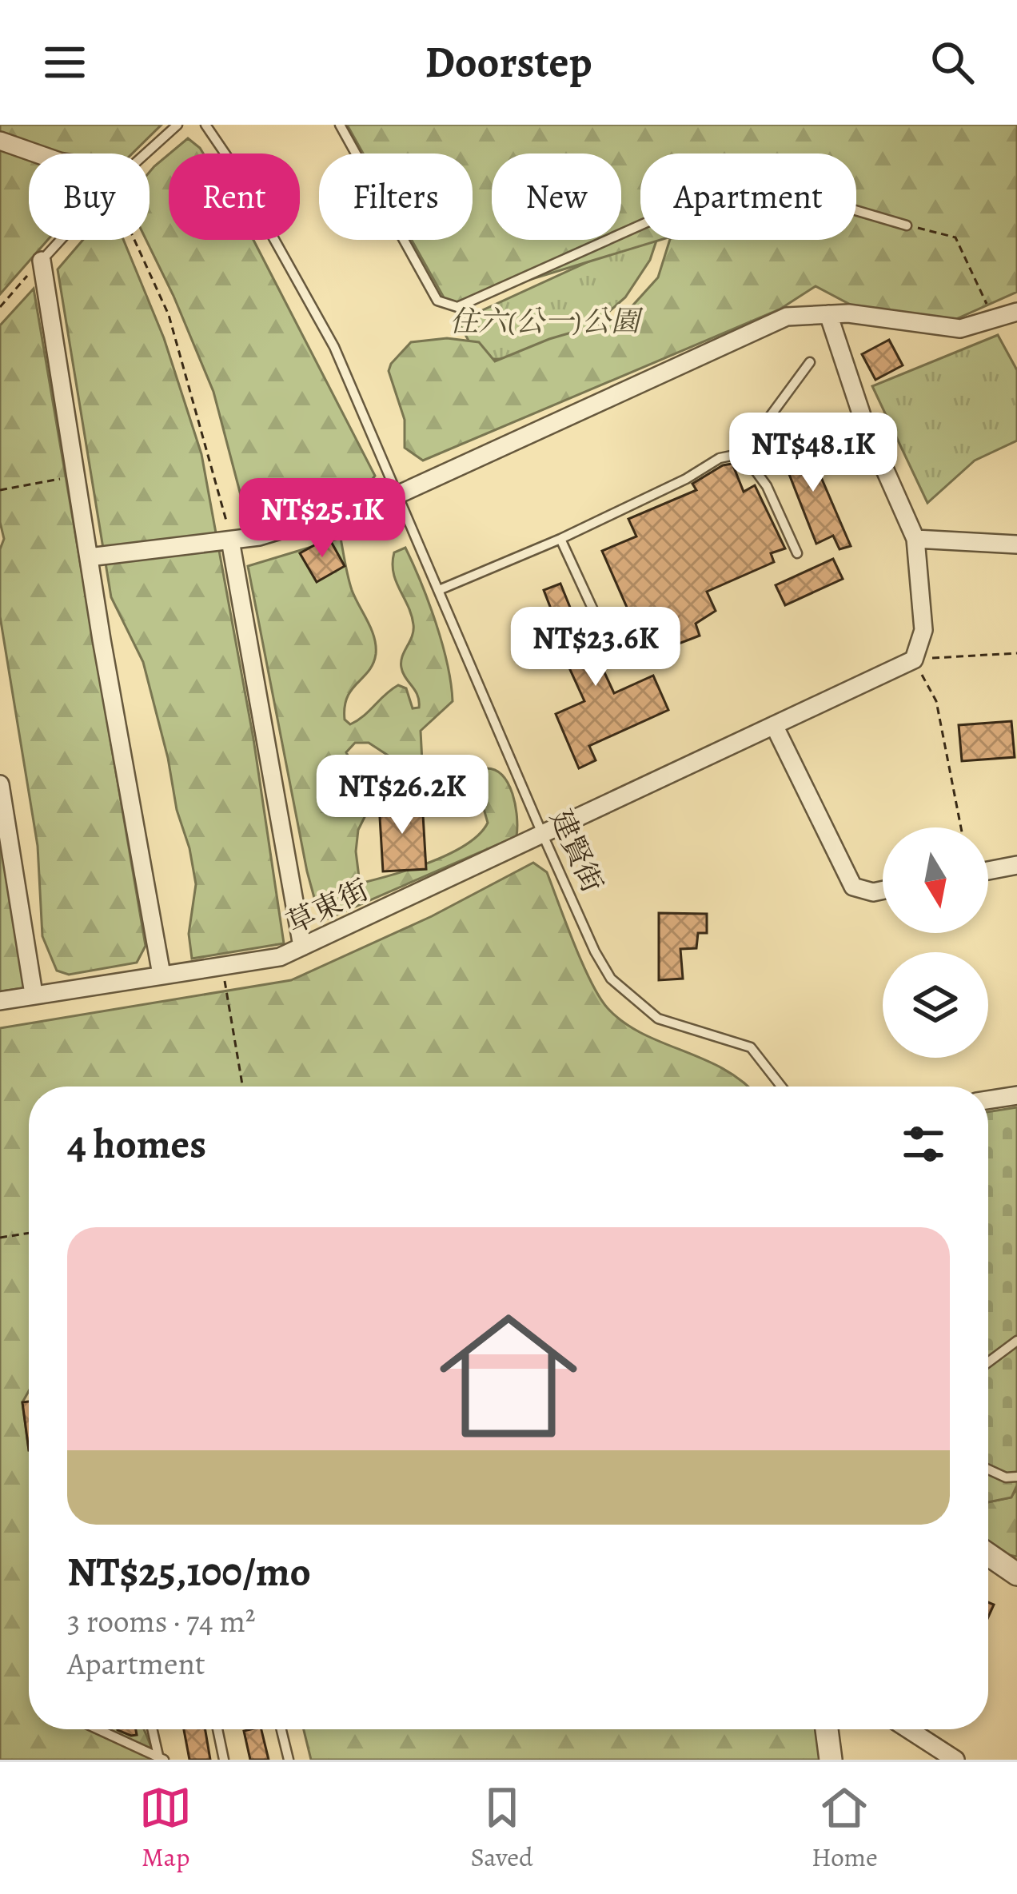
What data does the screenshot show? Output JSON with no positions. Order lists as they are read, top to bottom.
{
  "streets": {
    "street": ["草東街"],
    "lane": ["建賢街"]
  },
  "crossings": [
    ["建賢街", "草東街"]
  ],
  "parks": ["住六(公一)公園"],
  "north": "bottom",
  "page": {
    "header": "Doorstep",
    "chip": [
      "Buy",
      "Rent",
      "Filters",
      "New",
      "Apartment"
    ],
    "price": [
      "NT$48.1K",
      "NT$25.1K",
      "NT$23.6K",
      "NT$26.2K"
    ],
    "heading": "4 homes",
    "list": [
      {
        "name": "NT$25,100/mo",
        "note": "3 rooms · 74 m² · Apartment"
      }
    ],
    "tabs": ["Map", "Saved", "Home"]
  }
}
